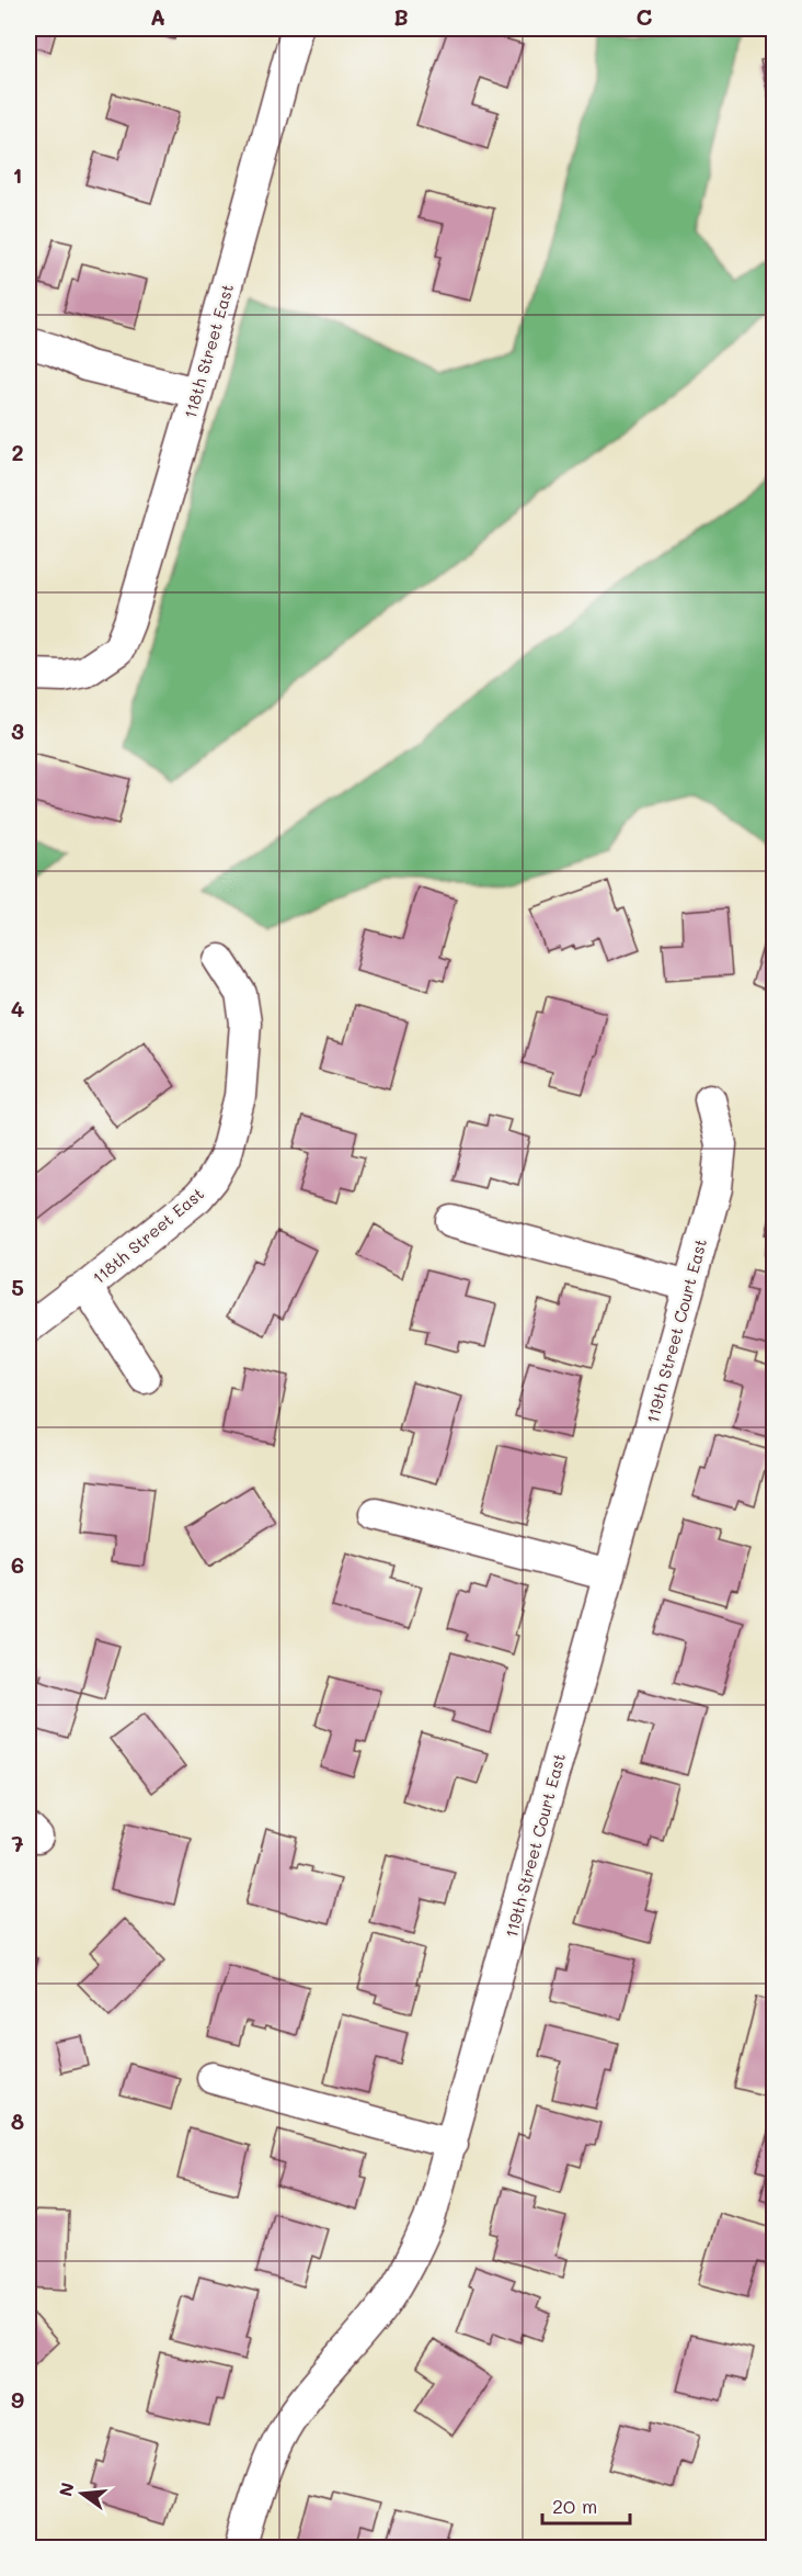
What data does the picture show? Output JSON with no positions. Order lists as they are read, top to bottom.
{
  "streets": {
    "street": ["118th Street East", "119th Street Court East"]
  },
  "scale_bar": "20 m",
  "north": "left",
  "grid": {
    "columns": ["A", "B", "C"],
    "rows": [
      "1",
      "2",
      "3",
      "4",
      "5",
      "6",
      "7",
      "8",
      "9"
    ]
  }
}
